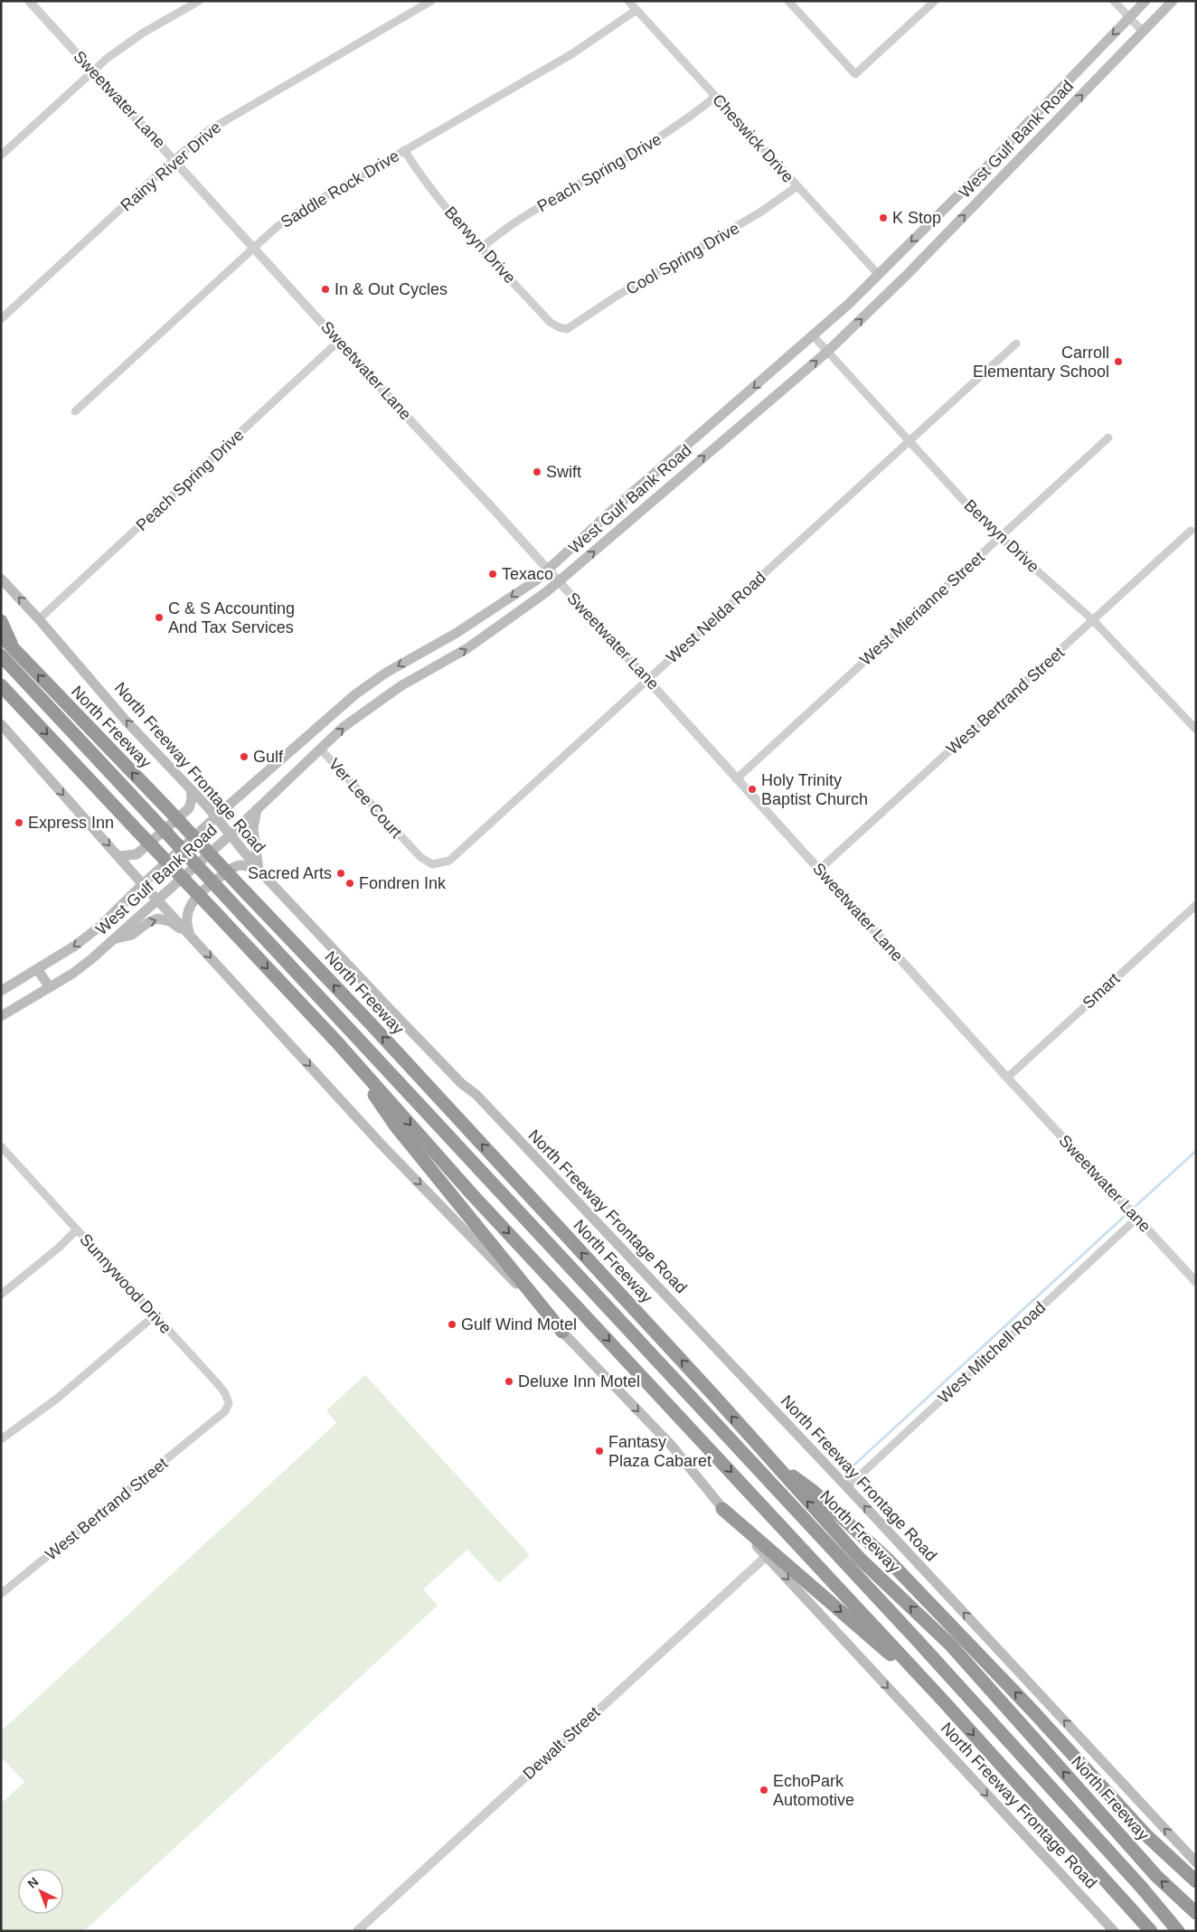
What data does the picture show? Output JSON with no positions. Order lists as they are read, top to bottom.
{
  "streets": {
    "highway": ["North Freeway"],
    "main road": ["West Gulf Bank Road", "North Freeway Frontage Road"],
    "street": [
      "Sweetwater Lane",
      "Cheswick Drive",
      "Rainy River Drive",
      "Peach Spring Drive",
      "Saddle Rock Drive",
      "Berwyn Drive",
      "Cool Spring Drive",
      "West Mierianne Street",
      "West Nelda Road",
      "West Bertrand Street",
      "Ver Lee Court",
      "Smart",
      "Sunnywood Drive",
      "West Mitchell Road",
      "Dewalt Street"
    ]
  },
  "crossings": [
    ["Sweetwater Lane", "West Gulf Bank Road"],
    ["Sweetwater Lane", "Rainy River Drive"],
    ["Sweetwater Lane", "Peach Spring Drive"],
    ["Sweetwater Lane", "Saddle Rock Drive"],
    ["Sweetwater Lane", "West Mierianne Street"],
    ["Sweetwater Lane", "West Nelda Road"],
    ["Sweetwater Lane", "West Bertrand Street"],
    ["Sweetwater Lane", "Smart"],
    ["Sweetwater Lane", "West Mitchell Road"],
    ["Cheswick Drive", "West Gulf Bank Road"],
    ["Cheswick Drive", "Peach Spring Drive"],
    ["Cheswick Drive", "Saddle Rock Drive"],
    ["Cheswick Drive", "Cool Spring Drive"],
    ["West Gulf Bank Road", "Berwyn Drive"],
    ["West Gulf Bank Road", "North Freeway Frontage Road"],
    ["West Gulf Bank Road", "Ver Lee Court"],
    ["Peach Spring Drive", "Berwyn Drive"],
    ["Peach Spring Drive", "North Freeway Frontage Road"],
    ["Saddle Rock Drive", "Berwyn Drive"],
    ["Berwyn Drive", "Cool Spring Drive"],
    ["Berwyn Drive", "West Mierianne Street"],
    ["Berwyn Drive", "West Nelda Road"],
    ["Berwyn Drive", "West Bertrand Street"],
    ["West Nelda Road", "Ver Lee Court"],
    ["West Bertrand Street", "Sunnywood Drive"],
    ["North Freeway Frontage Road", "West Mitchell Road"],
    ["North Freeway Frontage Road", "Dewalt Street"]
  ],
  "places": [
    "K Stop",
    "In & Out Cycles",
    "Carroll Elementary School",
    "Swift",
    "Texaco",
    "C & S Accounting And Tax Services",
    "Gulf",
    "Holy Trinity Baptist Church",
    "Express Inn",
    "Sacred Arts",
    "Fondren Ink",
    "Gulf Wind Motel",
    "Deluxe Inn Motel",
    "Fantasy Plaza Cabaret",
    "EchoPark Automotive"
  ],
  "north": "top left"
}
